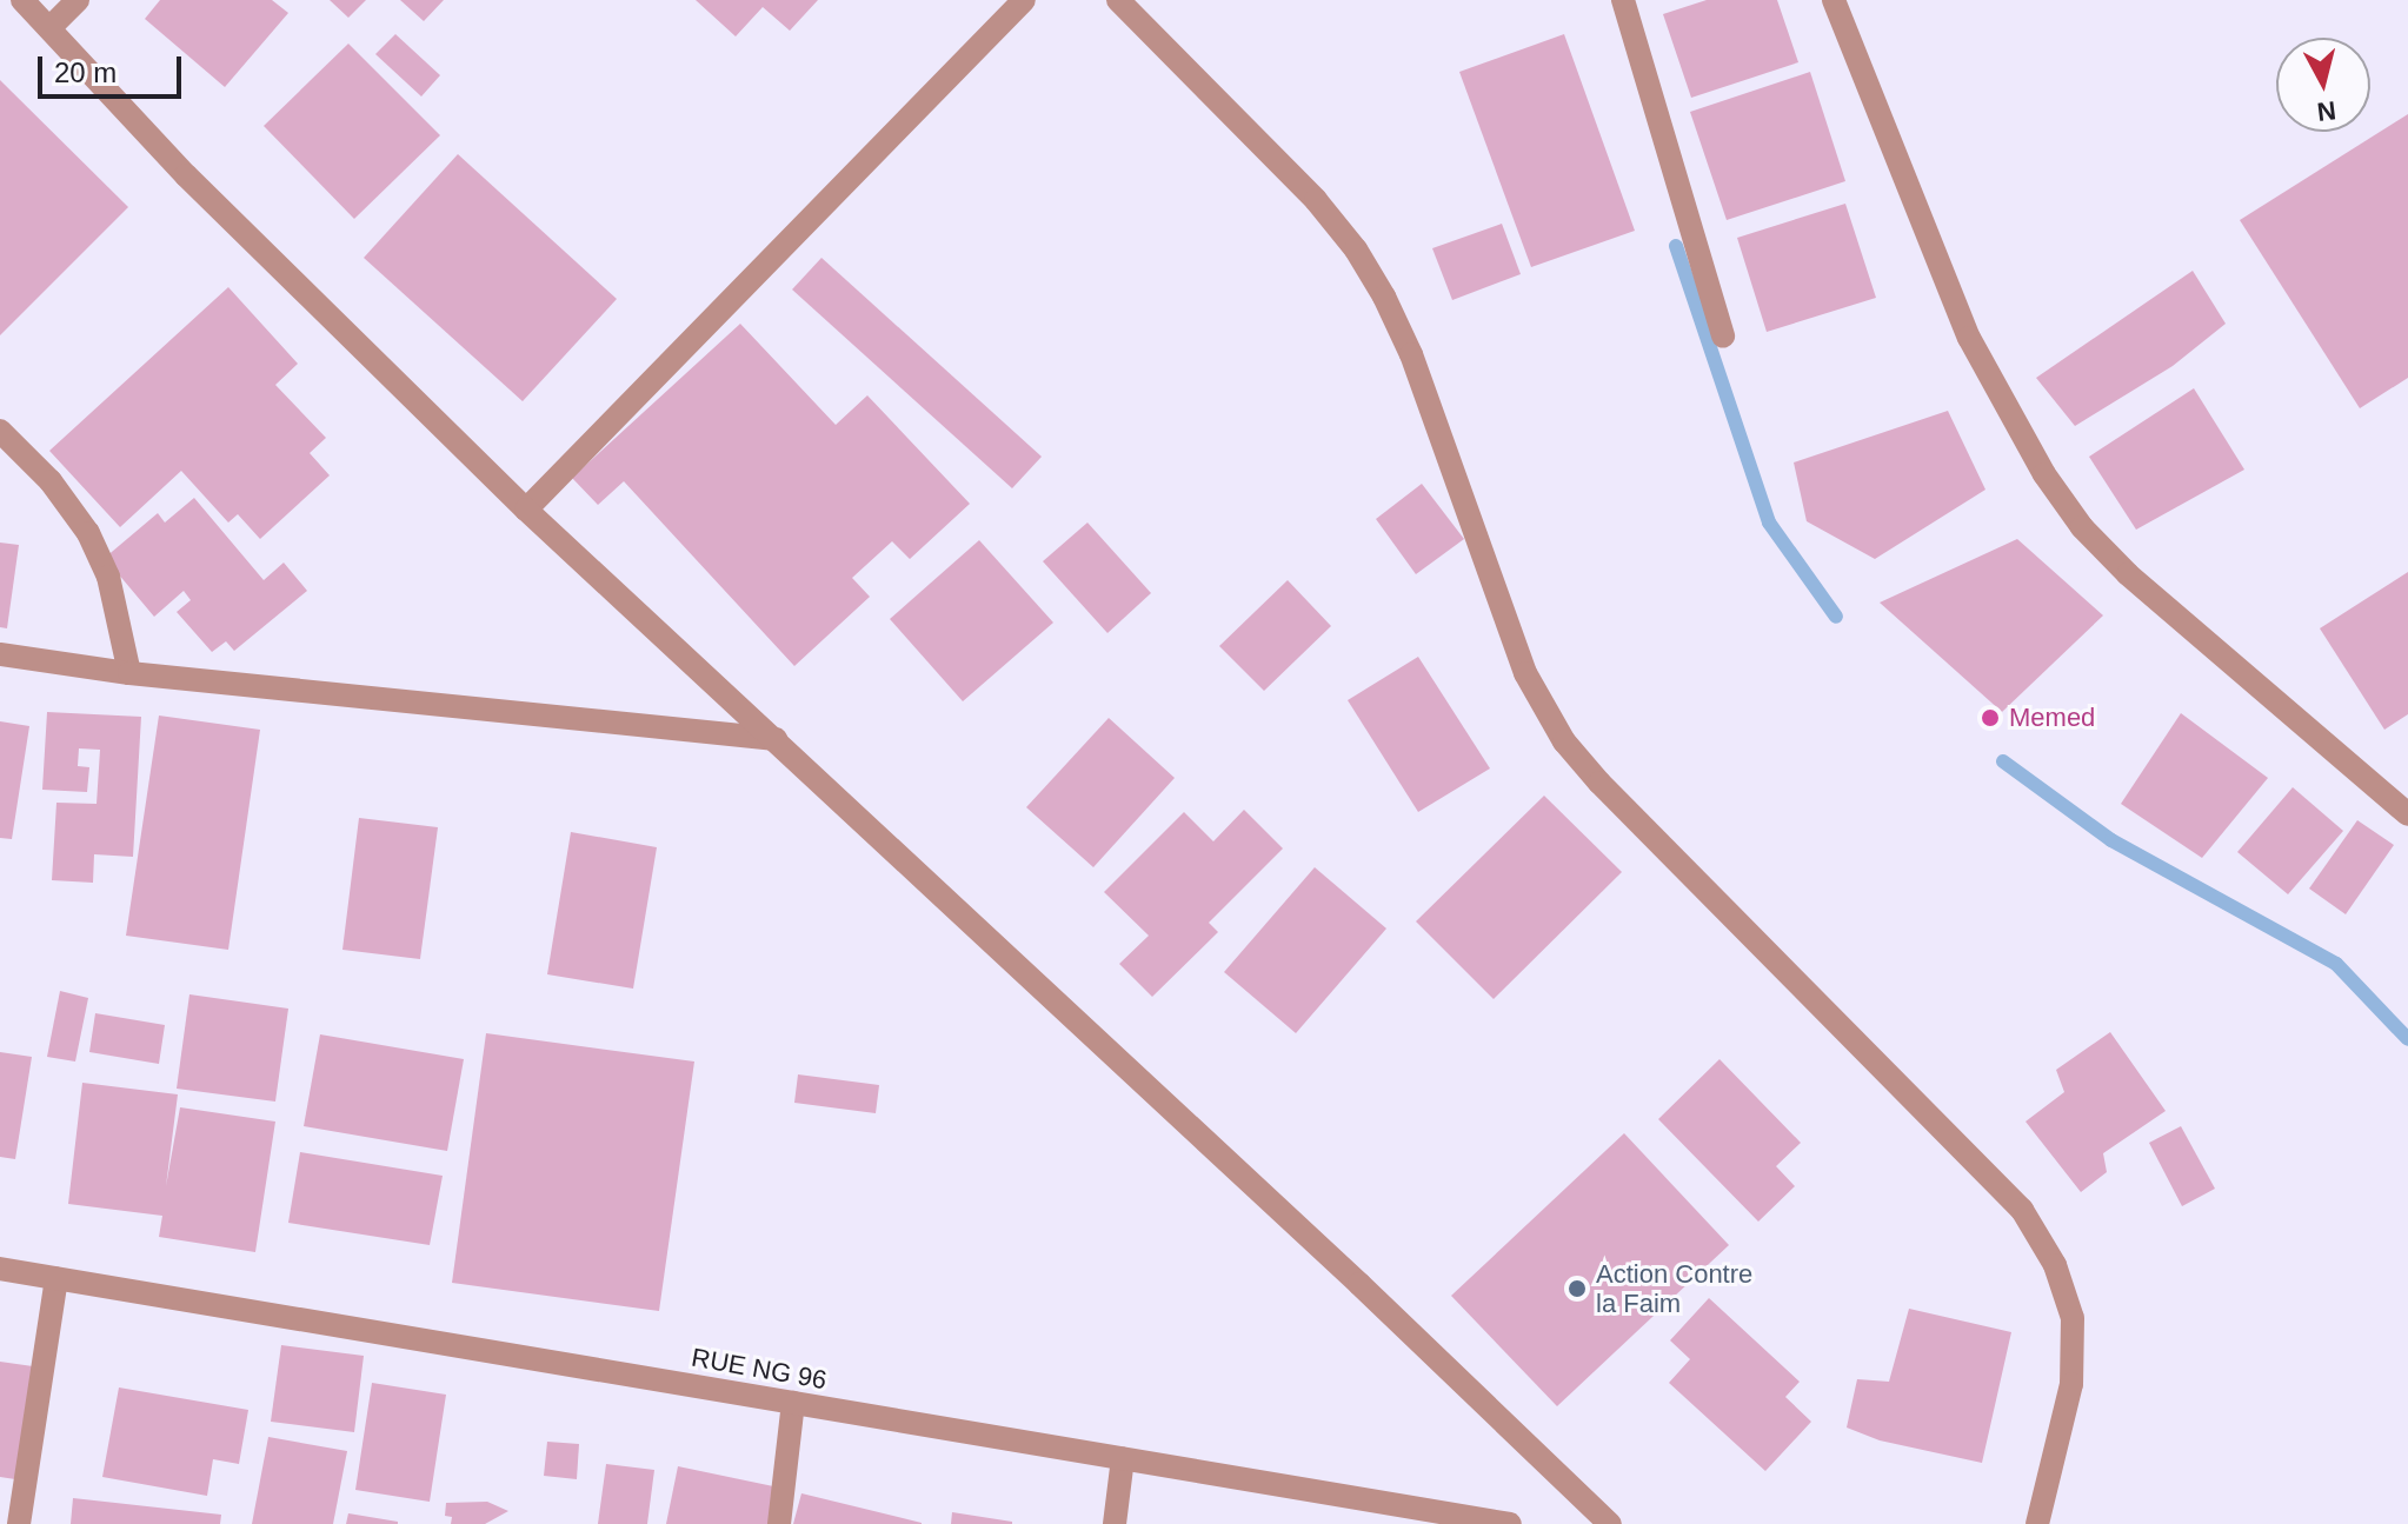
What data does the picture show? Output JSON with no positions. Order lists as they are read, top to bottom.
{
  "streets": {
    "street": ["RUE NG 96"]
  },
  "places": ["Memed", "Action Contre la Faim"],
  "scale_bar": "20 m",
  "north": "bottom"
}
